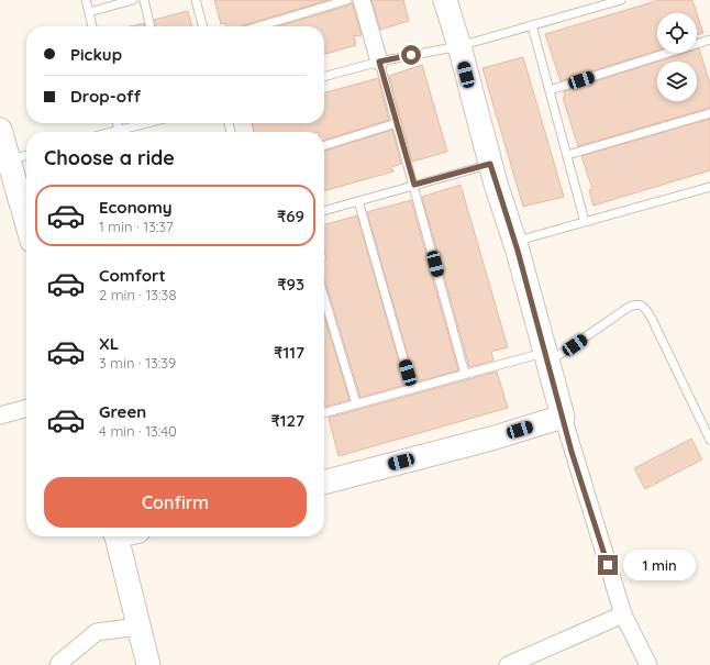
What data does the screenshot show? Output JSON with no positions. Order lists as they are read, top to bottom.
{
  "page": {
    "banner": ["Pickup", "Drop-off"],
    "heading": "Choose a ride",
    "list": [
      {
        "name": "Economy",
        "note": "1 min · 13:37",
        "value": "₹69"
      },
      {
        "name": "Comfort",
        "note": "2 min · 13:38",
        "value": "₹93"
      },
      {
        "name": "XL",
        "note": "3 min · 13:39",
        "value": "₹117"
      },
      {
        "name": "Green",
        "note": "4 min · 13:40",
        "value": "₹127"
      }
    ],
    "buttons": "Confirm",
    "bubble": "1 min"
  }
}
